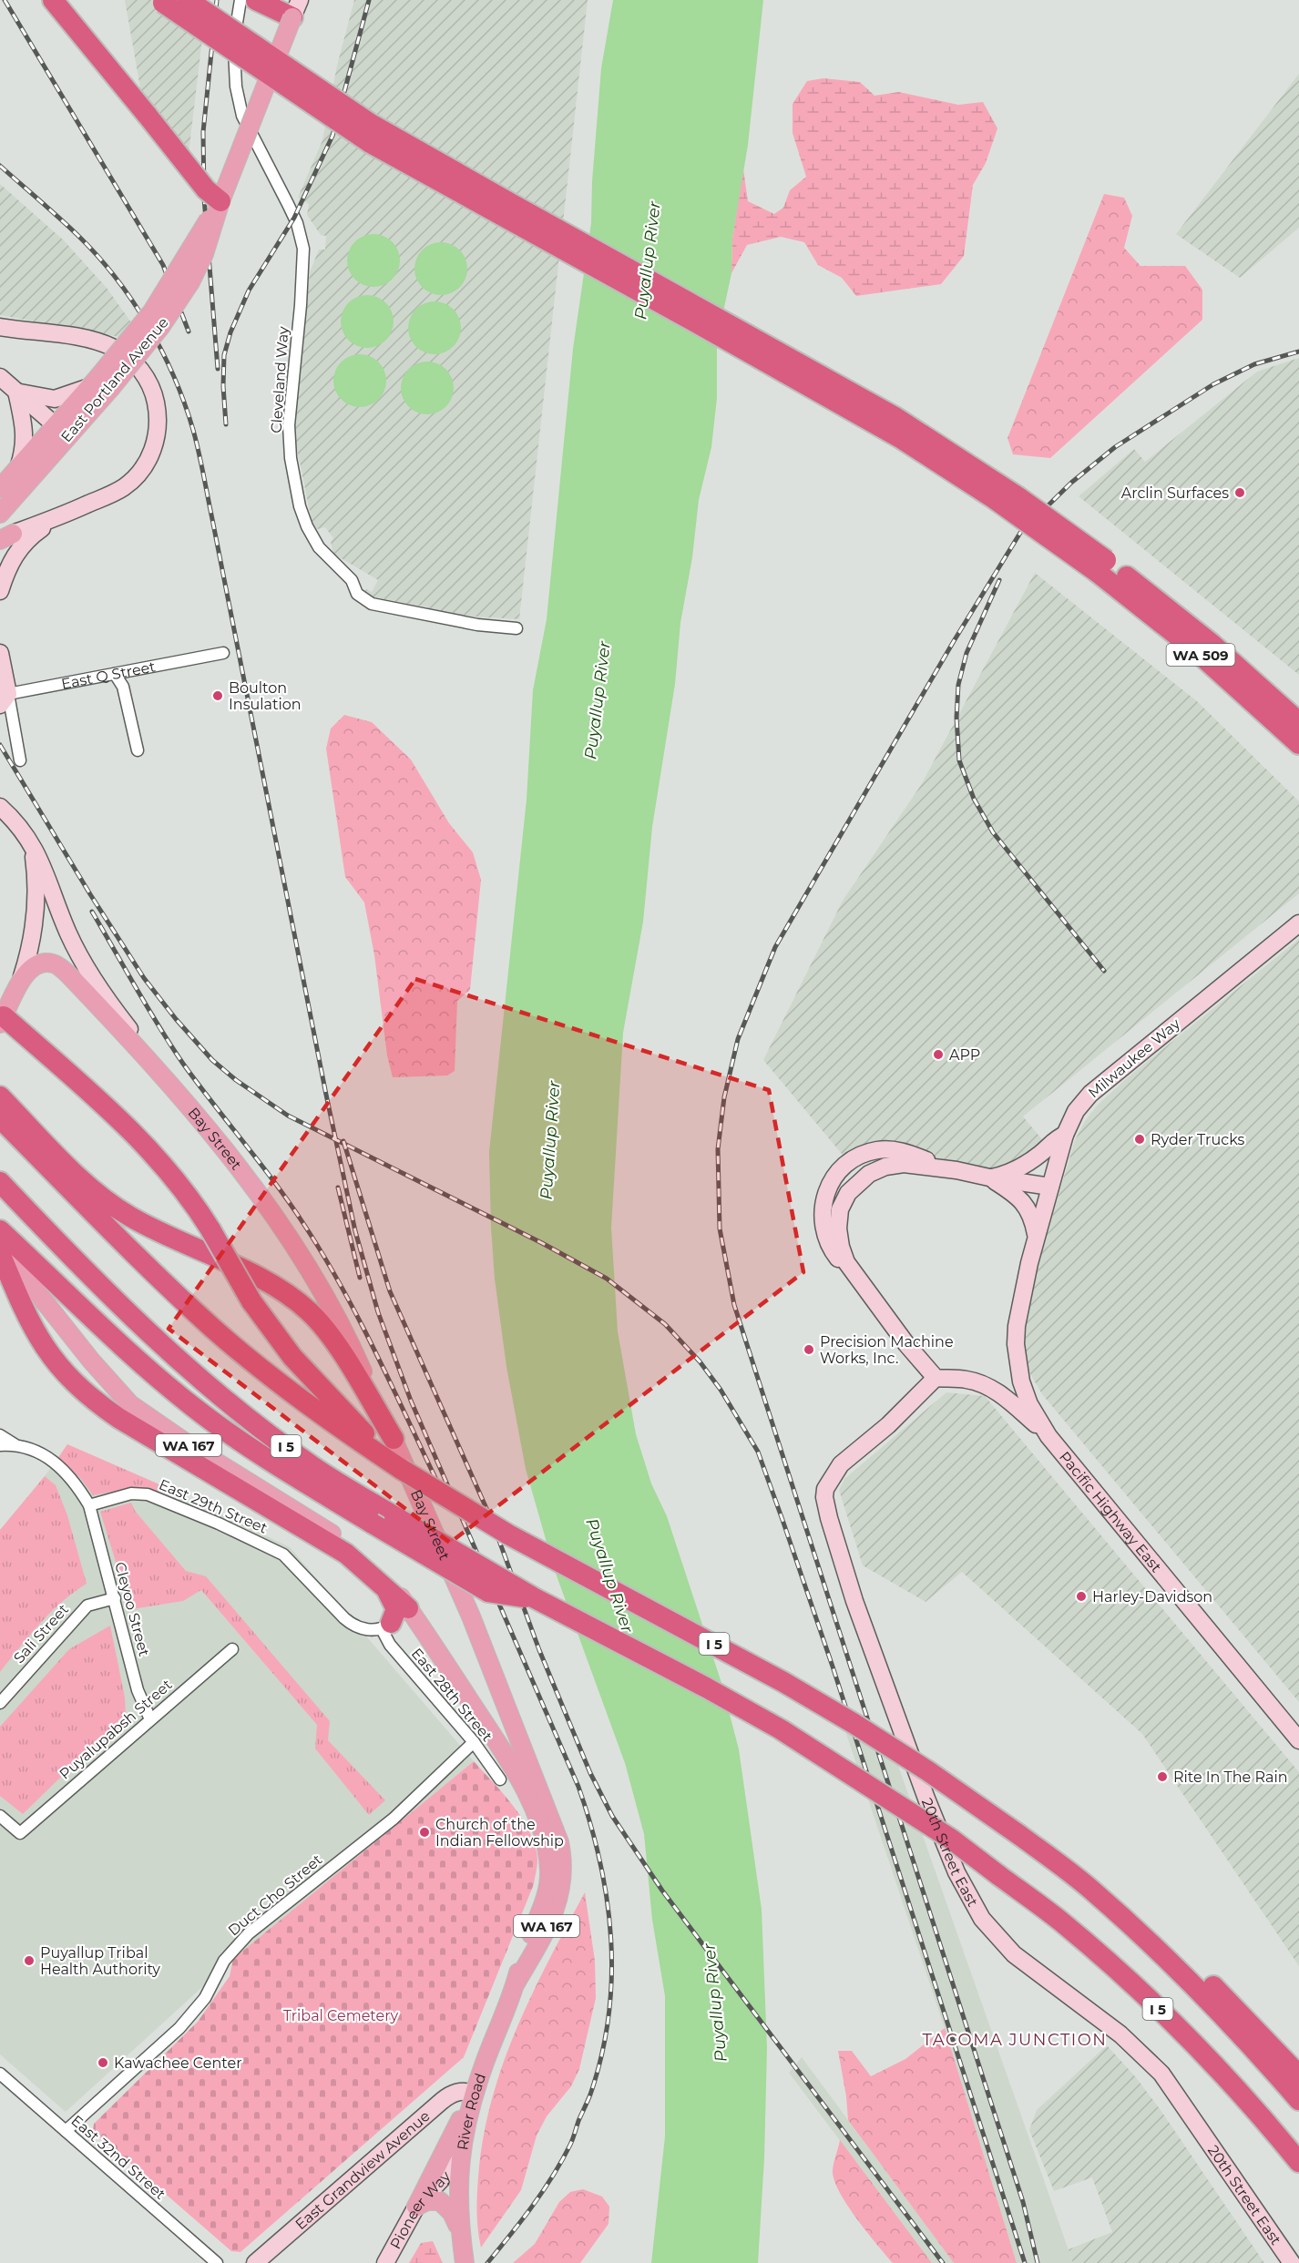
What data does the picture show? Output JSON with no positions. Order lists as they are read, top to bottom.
{
  "streets": {
    "highway": ["WA 509", "I 5"],
    "main road": [
      "East Portland Avenue",
      "Bay Street",
      "WA 167",
      "River Road"
    ],
    "street": [
      "Cleveland Way",
      "East Q Street",
      "Milwaukee Way",
      "East 29th Street",
      "Pacific Highway East",
      "Cleyoo Street",
      "Sali Street",
      "East 28th Street",
      "Puyalupabsh Street",
      "20th Street East",
      "Duct Cho Street",
      "East 32nd Street",
      "East Grandview Avenue",
      "Pioneer Way"
    ]
  },
  "crossings": [
    ["Milwaukee Way", "Pacific Highway East"],
    ["Bay Street", "River Road"],
    ["WA 167", "River Road"],
    ["WA 167", "Pioneer Way"],
    ["East 29th Street", "Cleyoo Street"],
    ["East 29th Street", "East 28th Street"],
    ["Cleyoo Street", "Sali Street"],
    ["Cleyoo Street", "Puyalupabsh Street"],
    ["East 28th Street", "Duct Cho Street"],
    ["Duct Cho Street", "East 32nd Street"],
    ["River Road", "East Grandview Avenue"],
    ["River Road", "Pioneer Way"]
  ],
  "districts": ["TACOMA JUNCTION"],
  "water": ["Puyallup River"],
  "parks": ["Tribal Cemetery"],
  "places": [
    "Arclin Surfaces",
    "Boulton Insulation",
    "APP",
    "Ryder Trucks",
    "Precision Machine Works, Inc.",
    "Harley-Davidson",
    "Rite In The Rain",
    "Church of the Indian Fellowship",
    "Puyallup Tribal Health Authority",
    "Kawachee Center"
  ]
}
